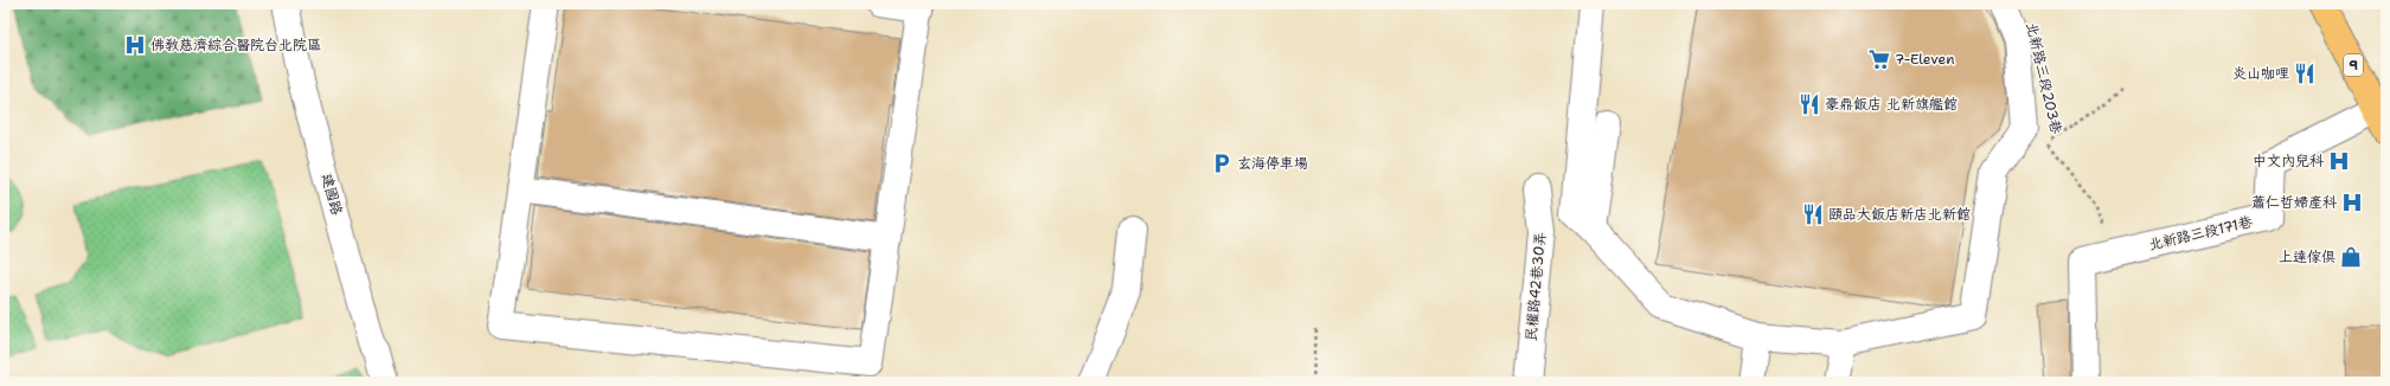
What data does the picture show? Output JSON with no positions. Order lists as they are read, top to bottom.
{
  "streets": {
    "main road": ["9"],
    "street": ["建國路", "北新路三段171巷", "民權路42巷30弄"],
    "path": ["北新路三段203巷"]
  },
  "crossings": [
    ["9", "北新路三段171巷"],
    ["北新路三段203巷", "北新路三段171巷"]
  ],
  "places": {
    "hospital": ["佛教慈濟綜合醫院台北院區", "中文內兒科", "蕭仁哲婦產科"],
    "supermarket": ["7-Eleven"],
    "restaurant": ["炎山咖哩", "豪鼎飯店 北新旗艦館", "頤品大飯店新店北新館"],
    "parking": ["玄海停車場"],
    "shop": ["上達傢俱"]
  }
}
